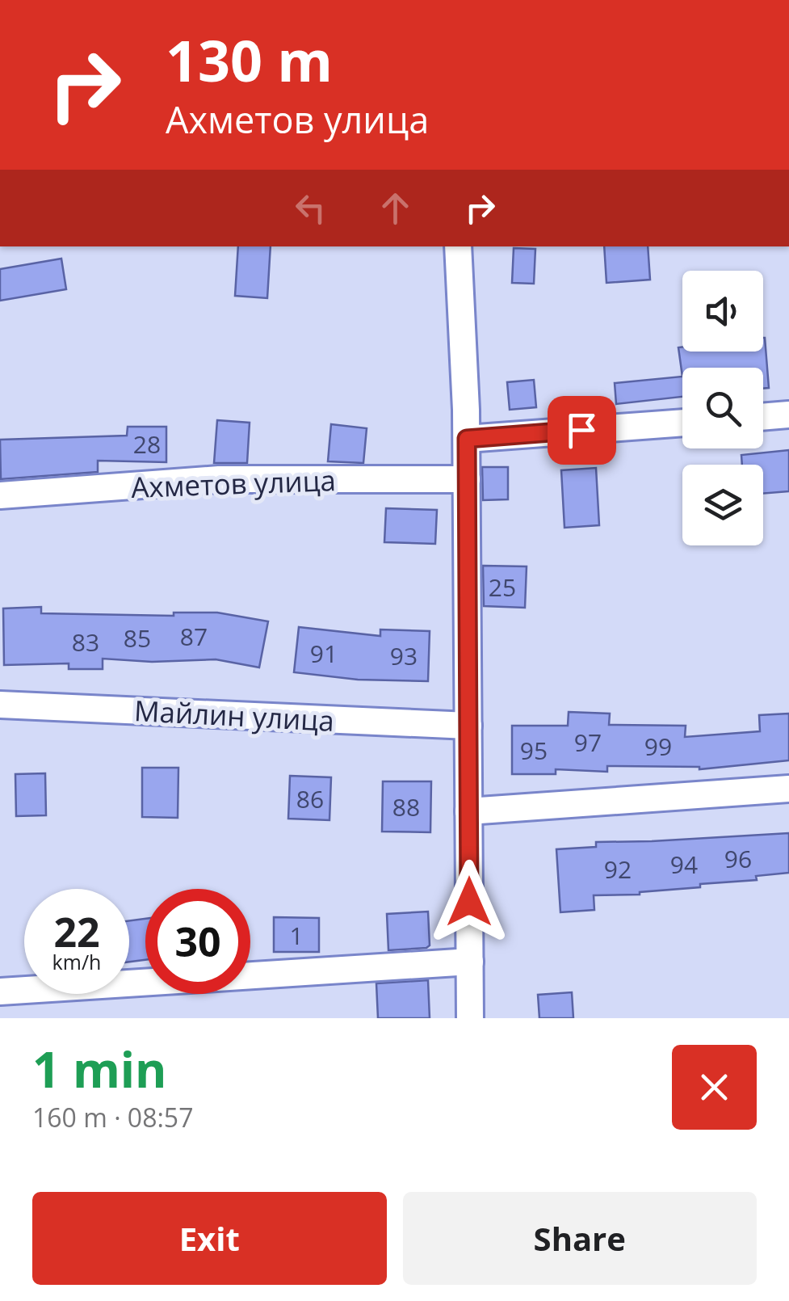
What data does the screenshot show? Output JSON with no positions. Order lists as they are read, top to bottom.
{
  "streets": {
    "street": ["Ахметов улица", "Майлин улица"]
  },
  "house_numbers": [
    "28",
    "25",
    "87",
    "85",
    "83",
    "91",
    "93",
    "97",
    "99",
    "95",
    "86",
    "88",
    "96",
    "94",
    "92",
    "1"
  ],
  "page": {
    "turn": ["130 m", "Ахметов улица"],
    "speed": "22 km/h",
    "limit": "30",
    "heading": ["1 min", "160 m · 08:57"],
    "buttons": ["Exit", "Share"]
  }
}
